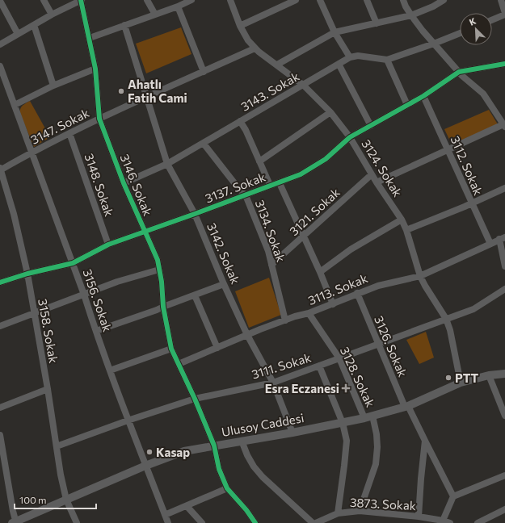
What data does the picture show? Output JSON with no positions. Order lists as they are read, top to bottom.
{
  "streets": {
    "street": [
      "3143. Sokak",
      "3147. Sokak",
      "3112. Sokak",
      "3124. Sokak",
      "3148. Sokak",
      "3146. Sokak",
      "3137. Sokak",
      "3121. Sokak",
      "3134. Sokak",
      "3142. Sokak",
      "3113. Sokak",
      "3156. Sokak",
      "3158. Sokak",
      "3126. Sokak",
      "3111. Sokak",
      "3128. Sokak",
      "Ulusoy Caddesi",
      "3873. Sokak"
    ]
  },
  "crossings": [
    ["3143. Sokak", "3124. Sokak"],
    ["3143. Sokak", "3146. Sokak"],
    ["3143. Sokak", "3134. Sokak"],
    ["3143. Sokak", "3142. Sokak"],
    ["3147. Sokak", "3124. Sokak"],
    ["3147. Sokak", "3148. Sokak"],
    ["3147. Sokak", "3146. Sokak"],
    ["3147. Sokak", "3142. Sokak"],
    ["3147. Sokak", "3156. Sokak"],
    ["3147. Sokak", "3158. Sokak"],
    ["3112. Sokak", "3137. Sokak"],
    ["3112. Sokak", "3113. Sokak"],
    ["3124. Sokak", "3137. Sokak"],
    ["3124. Sokak", "3121. Sokak"],
    ["3124. Sokak", "3113. Sokak"],
    ["3124. Sokak", "3111. Sokak"],
    ["3124. Sokak", "Ulusoy Caddesi"],
    ["3148. Sokak", "3137. Sokak"],
    ["3146. Sokak", "3137. Sokak"],
    ["3146. Sokak", "3113. Sokak"],
    ["3146. Sokak", "3111. Sokak"],
    ["3146. Sokak", "Ulusoy Caddesi"],
    ["3137. Sokak", "3134. Sokak"],
    ["3137. Sokak", "3142. Sokak"],
    ["3137. Sokak", "3156. Sokak"],
    ["3137. Sokak", "3158. Sokak"],
    ["3121. Sokak", "3134. Sokak"],
    ["3134. Sokak", "3113. Sokak"],
    ["3142. Sokak", "3113. Sokak"],
    ["3142. Sokak", "3111. Sokak"],
    ["3142. Sokak", "Ulusoy Caddesi"],
    ["3113. Sokak", "3126. Sokak"],
    ["3113. Sokak", "3128. Sokak"],
    ["3156. Sokak", "3111. Sokak"],
    ["3156. Sokak", "Ulusoy Caddesi"],
    ["3158. Sokak", "3111. Sokak"],
    ["3158. Sokak", "Ulusoy Caddesi"],
    ["3126. Sokak", "3111. Sokak"],
    ["3126. Sokak", "Ulusoy Caddesi"],
    ["3111. Sokak", "3128. Sokak"],
    ["3128. Sokak", "Ulusoy Caddesi"]
  ],
  "places": {
    "other": ["Ahatlı Fatih Cami", "PTT", "Kasap"],
    "health": ["Esra Eczanesi"]
  },
  "scale_bar": "100 m",
  "north": "top left"
}
